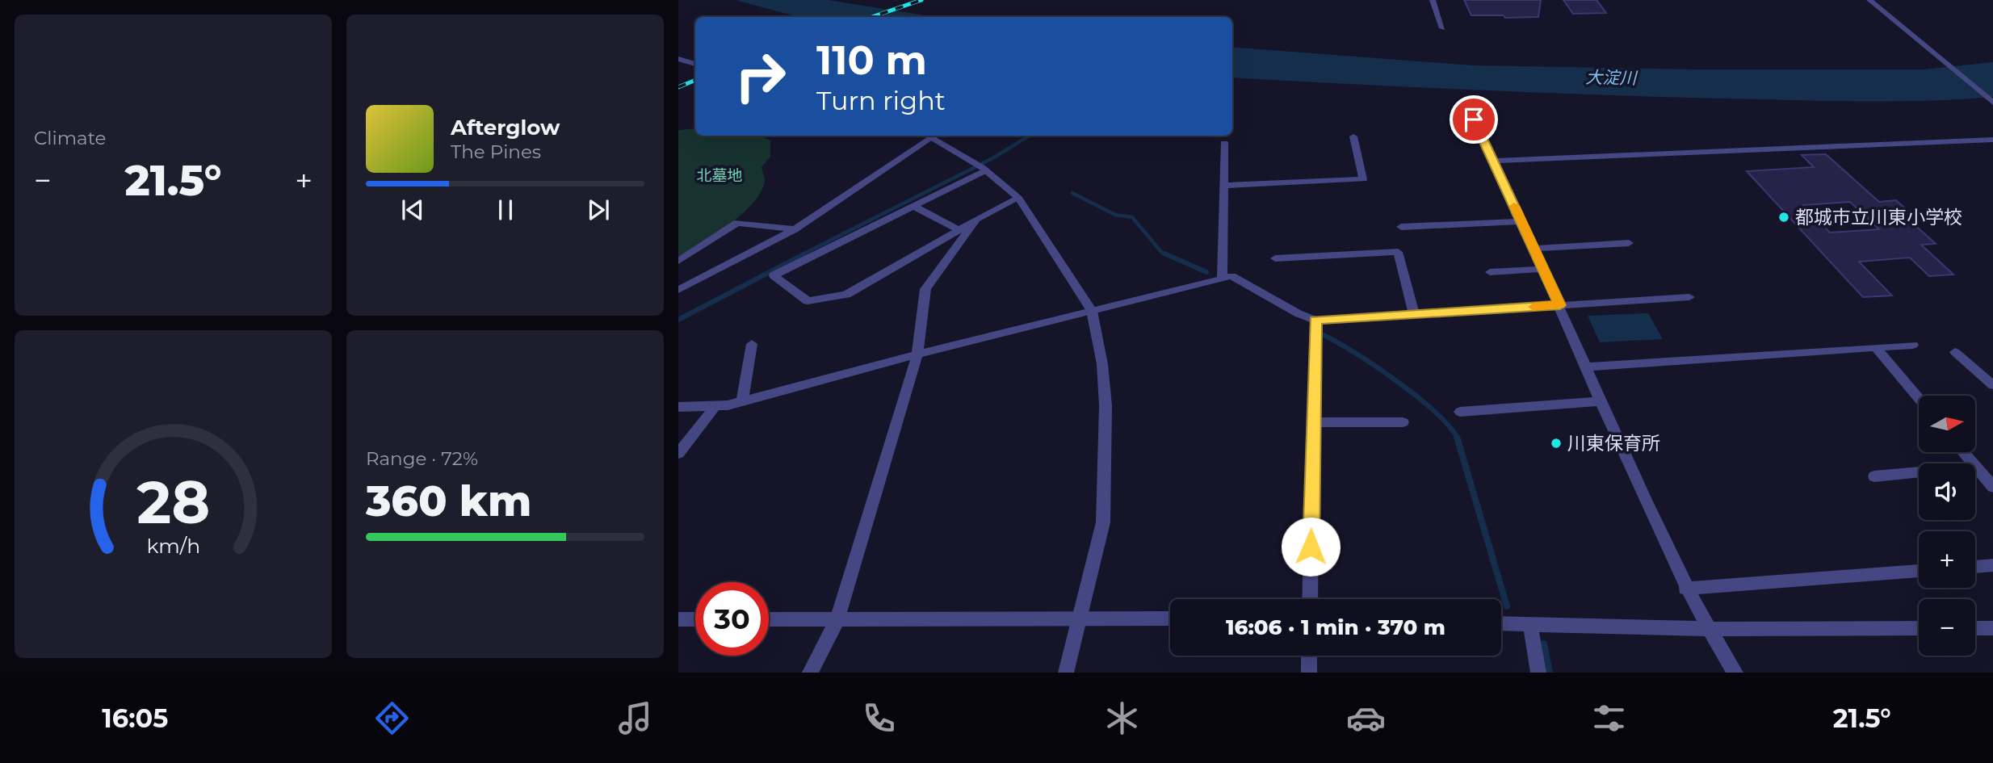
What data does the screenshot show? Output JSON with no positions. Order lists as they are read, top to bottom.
{
  "water": ["大淀川"],
  "parks": ["北墓地"],
  "places": ["都城市立川東小学校", "川東保育所"],
  "north": "right",
  "page": {
    "tile": [
      "Climate",
      ["Range · 72%", "360 km"]
    ],
    "turn": ["110 m", "Turn right"],
    "song": ["Afterglow", "The Pines"],
    "heat": ["−", "21.5°", "+"],
    "map_buttons": ["+", "−"],
    "limit": "30",
    "trip": "16:06 · 1 min · 370 m",
    "tabs": ["16:05", "21.5°"],
    "gauge": ["28", "km/h"]
  }
}
